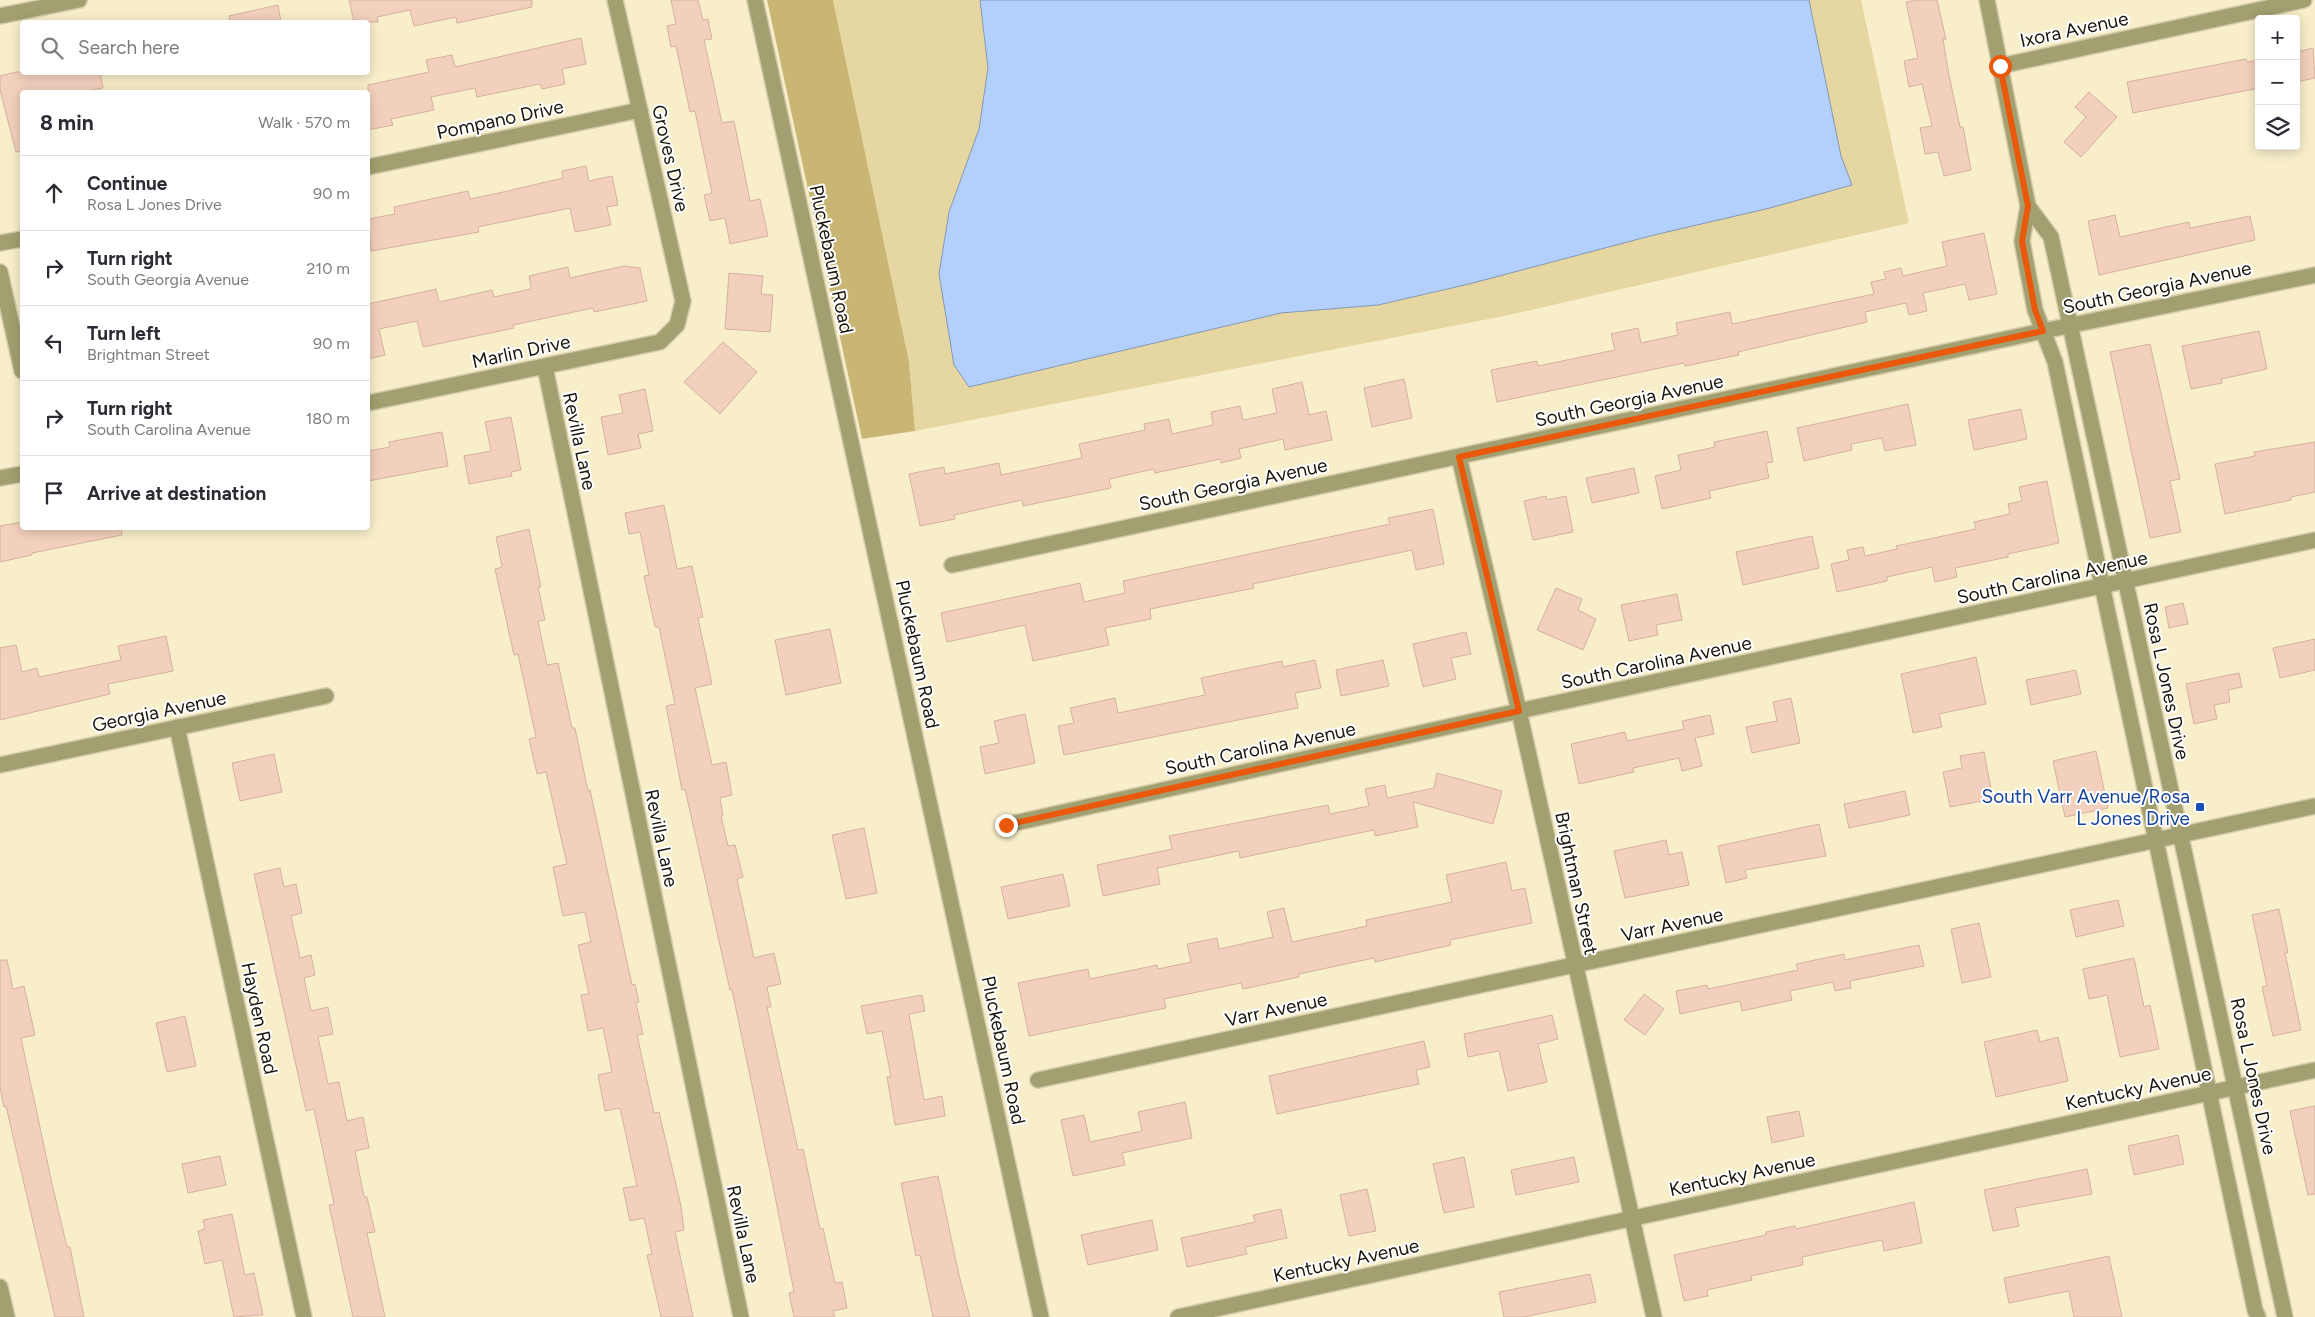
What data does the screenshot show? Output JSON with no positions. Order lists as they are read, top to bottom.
{
  "streets": {
    "street": [
      "Ixora Avenue",
      "Pompano Drive",
      "Groves Drive",
      "Pluckebaum Road",
      "South Georgia Avenue",
      "Marlin Drive",
      "Revilla Lane",
      "South Carolina Avenue",
      "Rosa L Jones Drive",
      "Georgia Avenue",
      "Brightman Street",
      "Varr Avenue",
      "Hayden Road",
      "Kentucky Avenue"
    ]
  },
  "crossings": [
    ["Ixora Avenue", "Rosa L Jones Drive"],
    ["Pompano Drive", "Groves Drive"],
    ["Groves Drive", "Marlin Drive"],
    ["South Georgia Avenue", "Rosa L Jones Drive"],
    ["South Georgia Avenue", "Brightman Street"],
    ["Marlin Drive", "Revilla Lane"],
    ["South Carolina Avenue", "Rosa L Jones Drive"],
    ["South Carolina Avenue", "Brightman Street"],
    ["Rosa L Jones Drive", "Varr Avenue"],
    ["Rosa L Jones Drive", "Kentucky Avenue"],
    ["Georgia Avenue", "Hayden Road"],
    ["Brightman Street", "Varr Avenue"],
    ["Brightman Street", "Kentucky Avenue"]
  ],
  "places": {
    "transit": ["South Varr Avenue/Rosa L Jones Drive"]
  },
  "page": {
    "map_buttons": ["+", "−"],
    "search": "Search here",
    "heading": ["8 min", "Walk · 570 m"],
    "list": [
      ["Continue", "Rosa L Jones Drive", "90 m"],
      ["Turn right", "South Georgia Avenue", "210 m"],
      ["Turn left", "Brightman Street", "90 m"],
      ["Turn right", "South Carolina Avenue", "180 m"],
      "Arrive at destination"
    ]
  }
}
